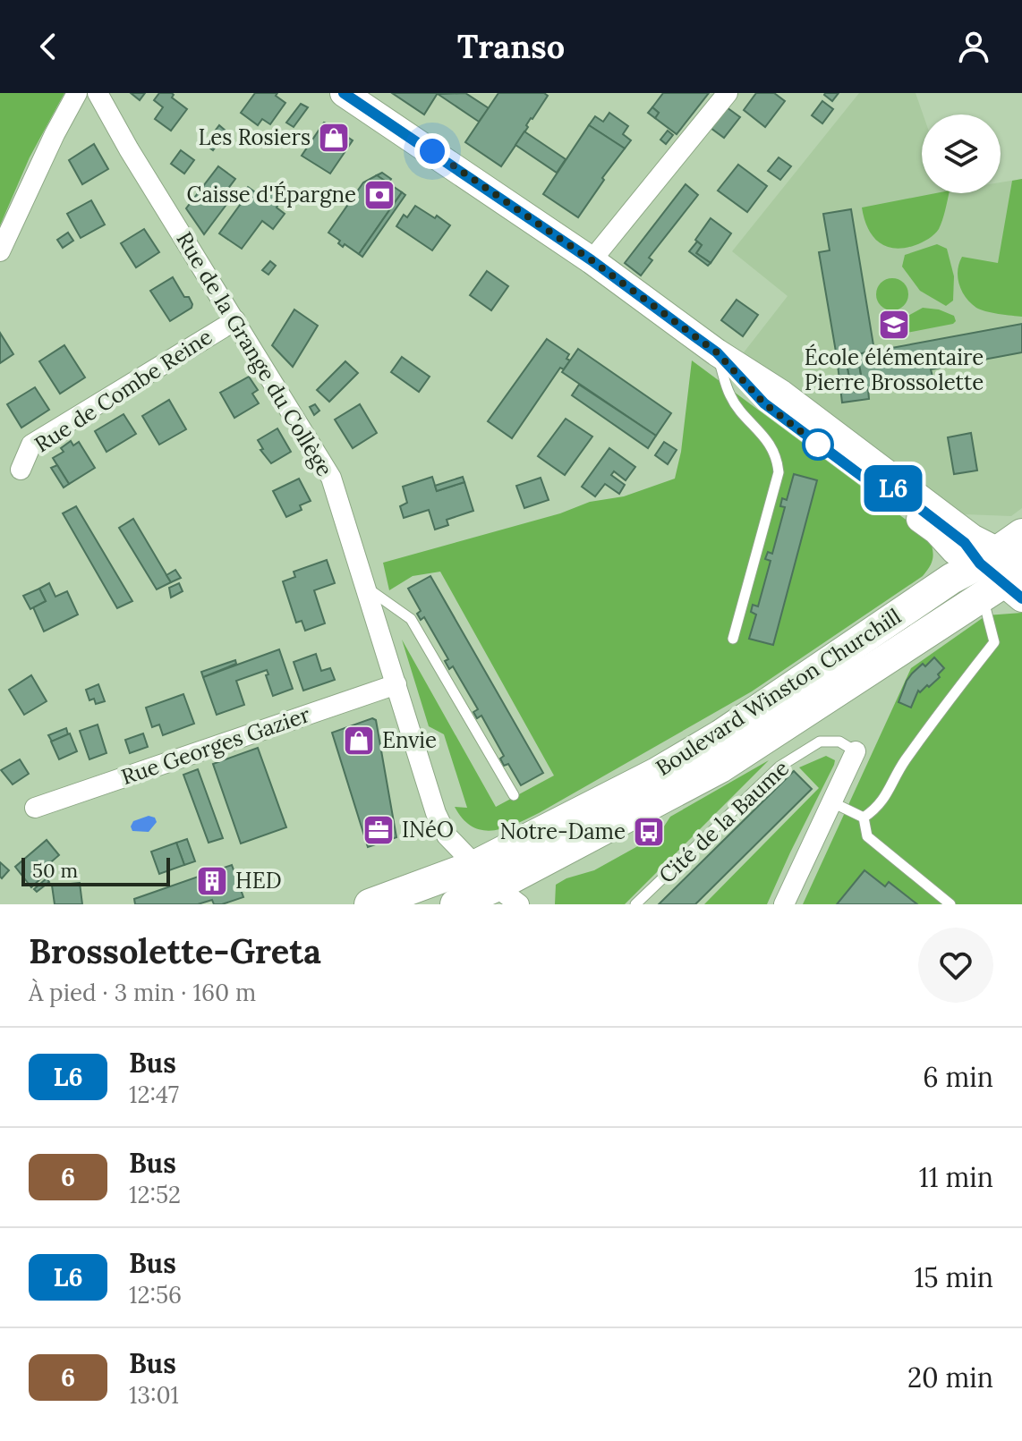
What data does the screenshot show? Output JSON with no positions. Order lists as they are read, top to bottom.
{
  "streets": {
    "main road": ["Boulevard Winston Churchill"],
    "street": ["Rue de la Grange du Collège", "Rue de Combe Reine", "Rue Georges Gazier"],
    "lane": ["Cité de la Baume"]
  },
  "crossings": [
    ["Rue de la Grange du Collège", "Rue de Combe Reine"],
    ["Rue de la Grange du Collège", "Boulevard Winston Churchill"],
    ["Rue de la Grange du Collège", "Rue Georges Gazier"]
  ],
  "places": {
    "shop": ["Les Rosiers", "Envie"],
    "bank": ["Caisse d'Épargne"],
    "school or university": ["École élémentaire Pierre Brossolette"],
    "office": ["INéO"],
    "bus stop": ["Notre-Dame"],
    "building": ["HED"]
  },
  "lines": ["bus line L6"],
  "scale_bar": "50 m",
  "page": {
    "header": "Transo",
    "on_map": "L6",
    "scale": "50 m",
    "heading": ["Brossolette-Greta", "À pied · 3 min · 160 m"],
    "list": [
      {
        "mark": "L6",
        "name": "Bus",
        "note": "12:47",
        "value": "6 min"
      },
      {
        "mark": "6",
        "name": "Bus",
        "note": "12:52",
        "value": "11 min"
      },
      {
        "mark": "L6",
        "name": "Bus",
        "note": "12:56",
        "value": "15 min"
      },
      {
        "mark": "6",
        "name": "Bus",
        "note": "13:01",
        "value": "20 min"
      }
    ]
  }
}
